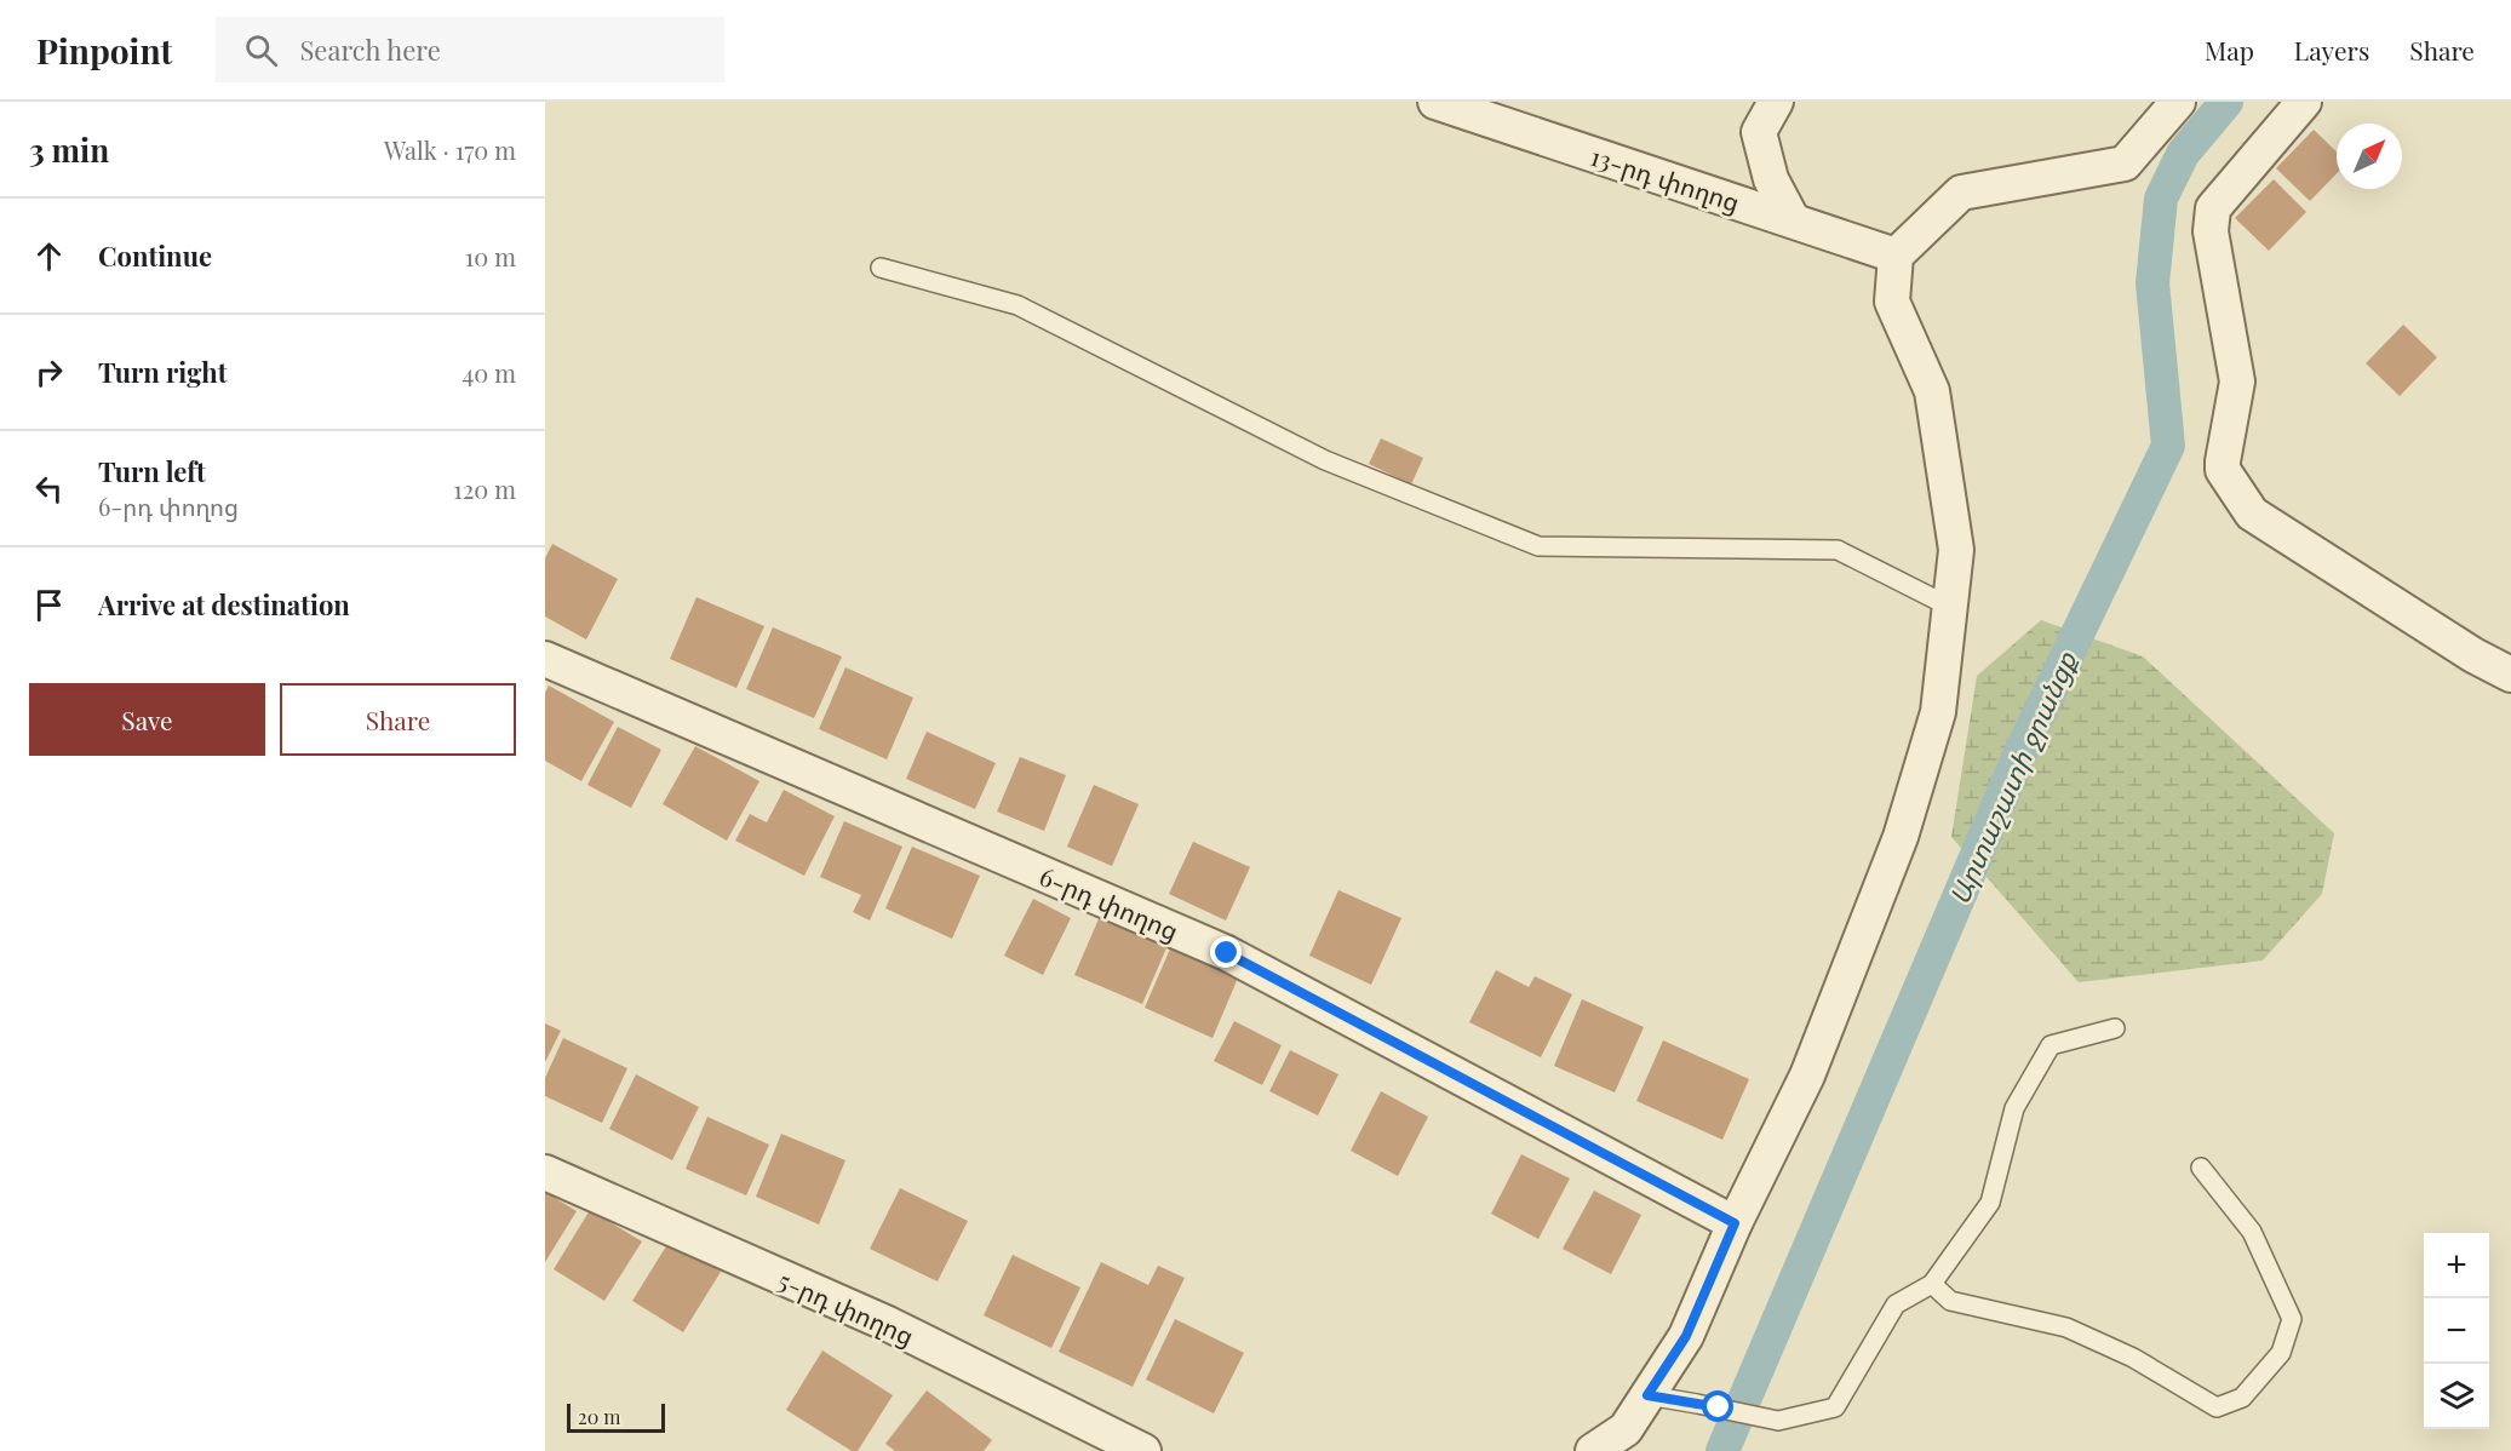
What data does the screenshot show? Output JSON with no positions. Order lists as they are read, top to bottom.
{
  "streets": {
    "street": ["13-րդ փողոց", "6-րդ փողոց", "5-րդ փողոց"]
  },
  "water": ["Արտաշատի ջրանցք"],
  "scale_bar": "20 m",
  "north": "top right",
  "page": {
    "header": "Pinpoint",
    "search": "Search here",
    "nav": ["Map", "Layers", "Share"],
    "heading": ["3 min", "Walk · 170 m"],
    "list": [
      ["Continue", "10 m"],
      ["Turn right", "40 m"],
      ["Turn left", "6-րդ փողոց", "120 m"],
      "Arrive at destination"
    ],
    "buttons": ["Save", "Share"],
    "map_buttons": ["+", "−"],
    "scale": "20 m"
  }
}
